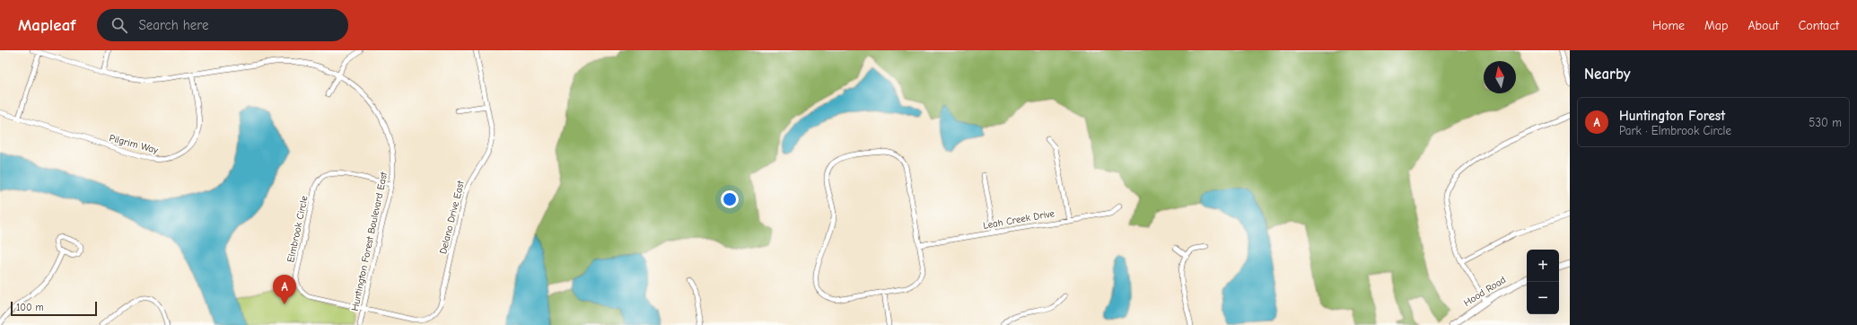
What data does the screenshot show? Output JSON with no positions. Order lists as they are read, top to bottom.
{
  "streets": {
    "street": [
      "Pilgrim Way",
      "Delano Drive East",
      "Leah Creek Drive",
      "Elmbrook Circle",
      "Huntington Forest Boulevard East",
      "Hood Road"
    ]
  },
  "crossings": [
    ["Pilgrim Way", "Huntington Forest Boulevard East"],
    ["Delano Drive East", "Elmbrook Circle"],
    ["Delano Drive East", "Huntington Forest Boulevard East"],
    ["Elmbrook Circle", "Huntington Forest Boulevard East"]
  ],
  "scale_bar": "100 m",
  "north": "top",
  "page": {
    "header": "Mapleaf",
    "search": "Search here",
    "nav": [
      "Home",
      "Map",
      "About",
      "Contact"
    ],
    "heading": "Nearby",
    "list": [
      {
        "mark": "A",
        "name": "Huntington Forest",
        "note": "Park · Elmbrook Circle",
        "value": "530 m"
      }
    ],
    "map_buttons": ["+", "−"],
    "pins": "A",
    "scale": "100 m"
  }
}
